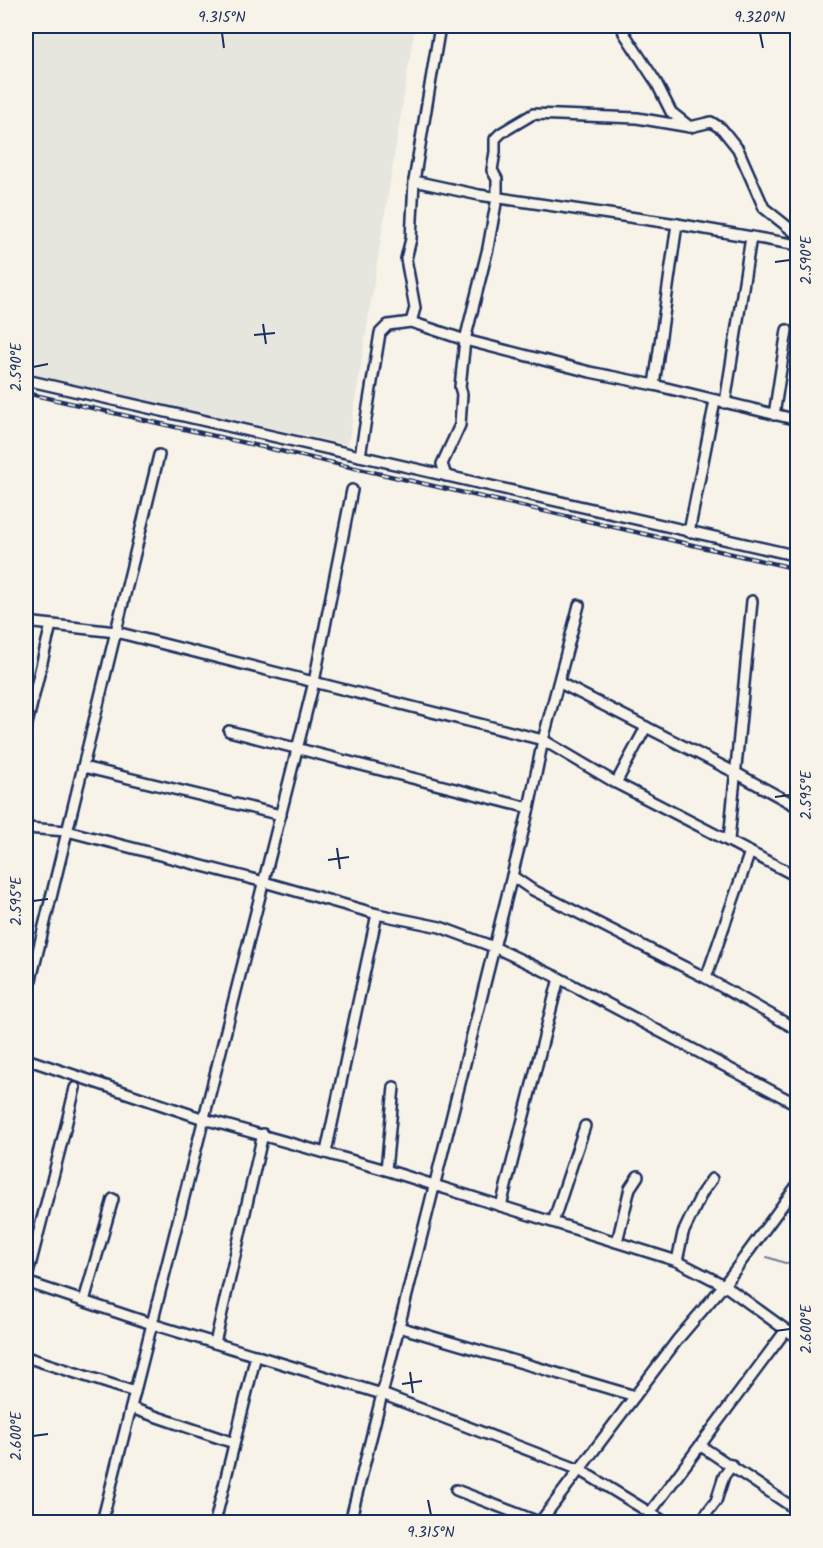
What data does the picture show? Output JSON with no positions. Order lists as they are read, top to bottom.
{
  "coordinates": [
    "9.315°N",
    "9.320°N",
    "2.590°E",
    "2.595°E",
    "2.600°E"
  ]
}
